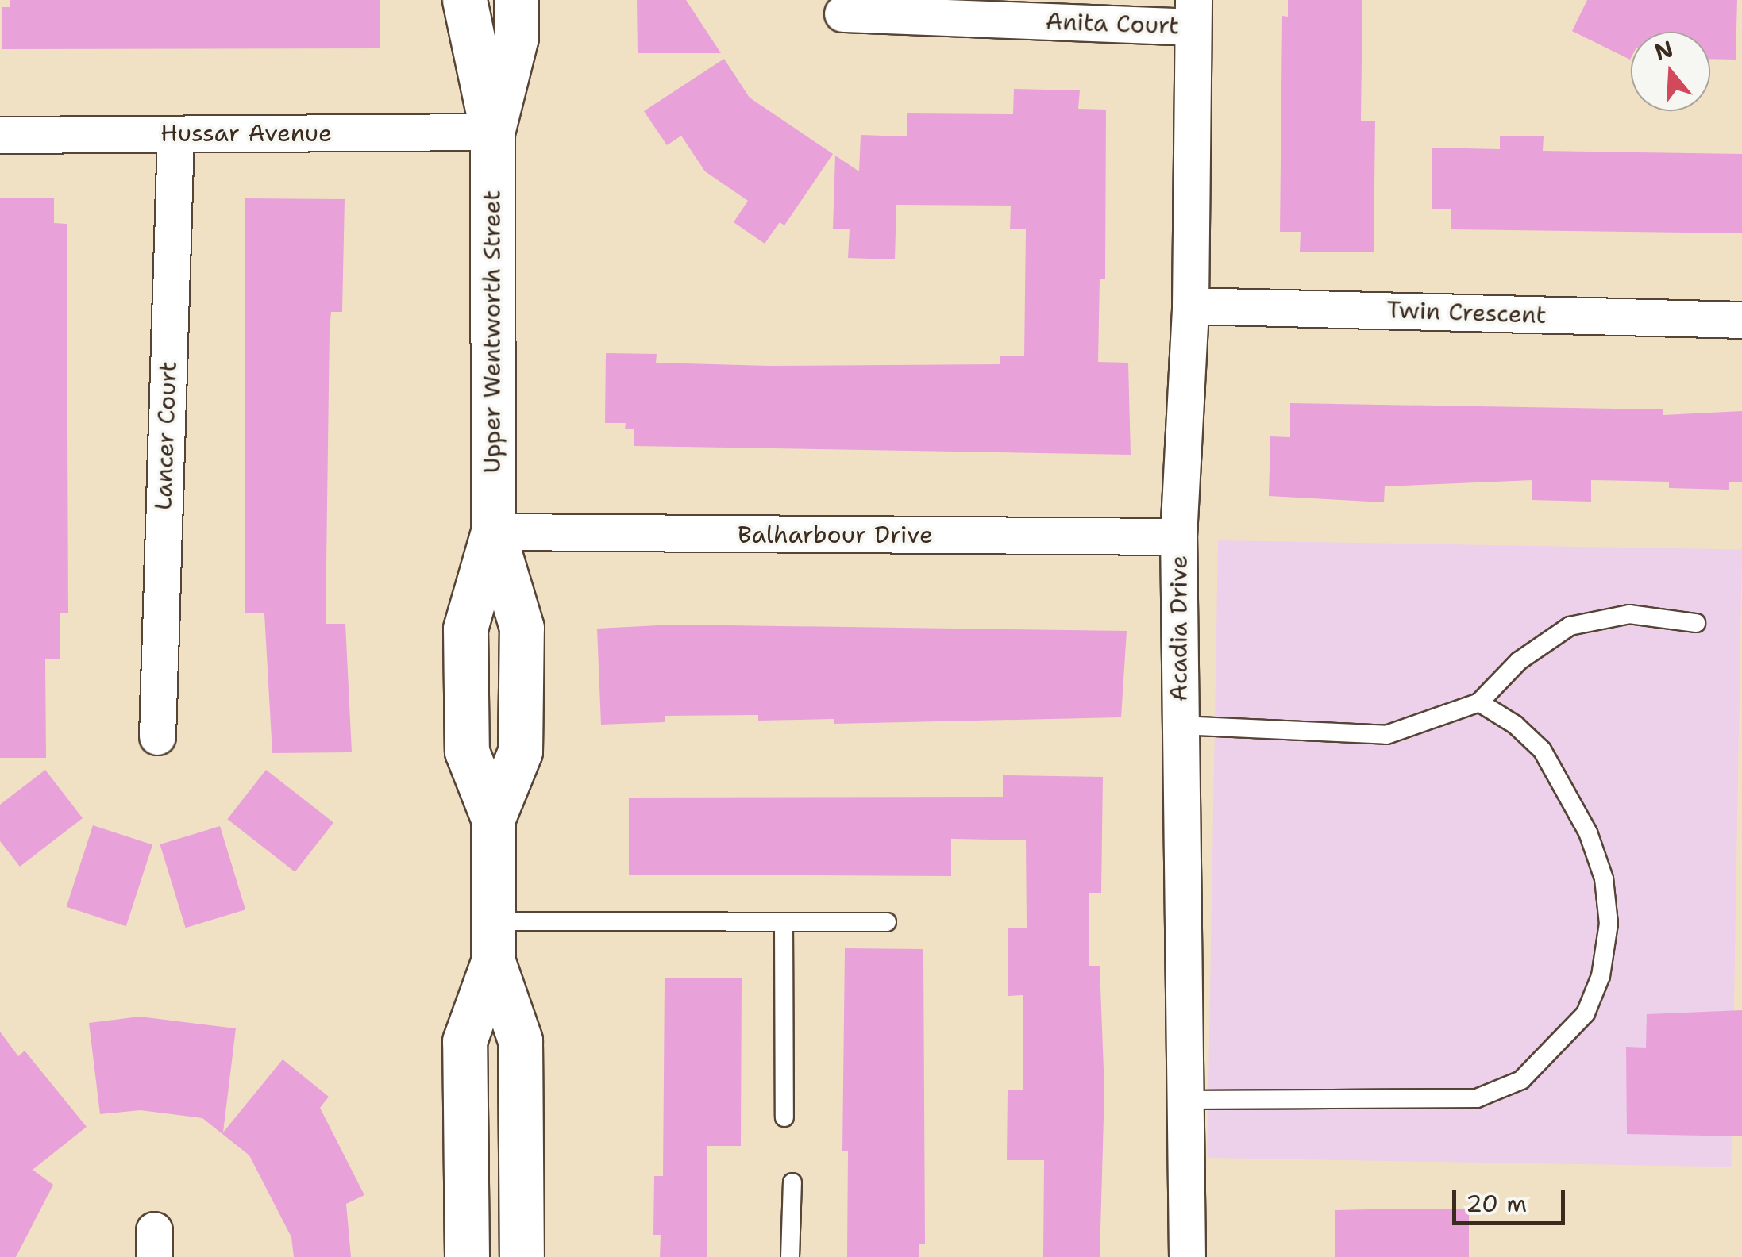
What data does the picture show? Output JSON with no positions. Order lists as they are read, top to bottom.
{
  "streets": {
    "main road": ["Upper Wentworth Street"],
    "street": [
      "Anita Court",
      "Hussar Avenue",
      "Twin Crescent",
      "Lancer Court",
      "Balharbour Drive",
      "Acadia Drive"
    ]
  },
  "crossings": [
    ["Anita Court", "Acadia Drive"],
    ["Hussar Avenue", "Upper Wentworth Street"],
    ["Hussar Avenue", "Lancer Court"],
    ["Twin Crescent", "Acadia Drive"],
    ["Upper Wentworth Street", "Balharbour Drive"],
    ["Balharbour Drive", "Acadia Drive"]
  ],
  "scale_bar": "20 m",
  "north": "top"
}
